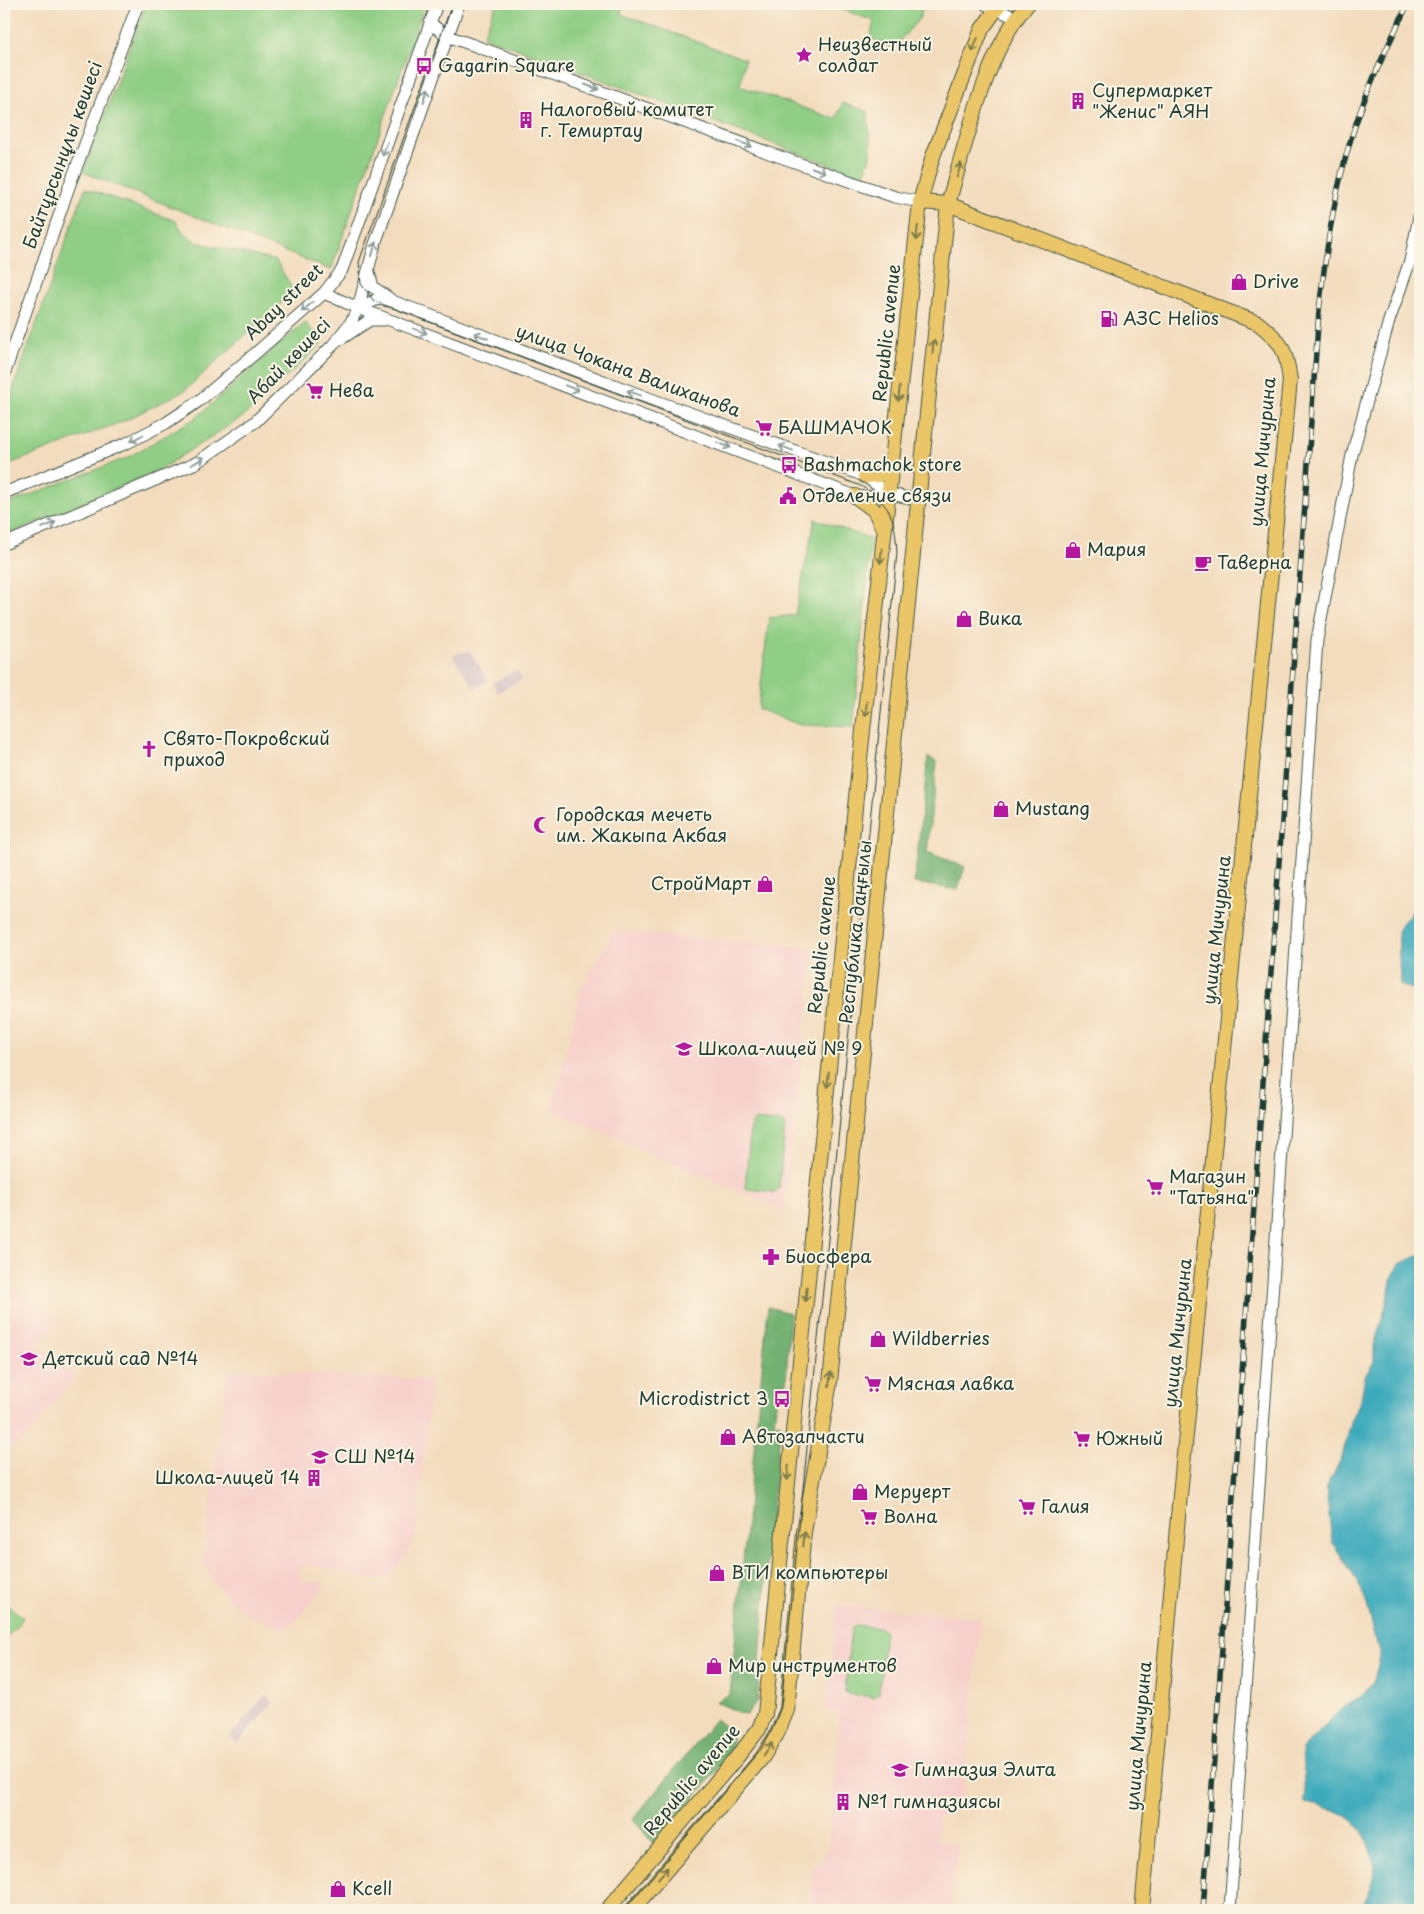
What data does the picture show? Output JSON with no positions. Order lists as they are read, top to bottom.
{
  "streets": {
    "main road": ["Republic avenue", "улица Мичурина", "Республика даңғылы"],
    "street": [
      "Байтұрсынұлы көшесі",
      "Abay street",
      "Абай көшесі",
      "улица Чокана Валиханова"
    ]
  },
  "crossings": [
    ["Republic avenue", "улица Чокана Валиханова"],
    ["Republic avenue", "улица Мичурина"],
    ["Абай көшесі", "улица Чокана Валиханова"]
  ],
  "one_way": [
    "Abay street",
    "Republic avenue",
    "Абай көшесі",
    "Республика даңғылы"
  ],
  "places": {
    "place": ["Неизвестный солдат"],
    "bus stop": ["Gagarin Square", "Bashmachok store", "Microdistrict 3"],
    "building": [
      "Супермаркет \"Женис\" АЯН",
      "Налоговый комитет г. Темиртау",
      "Школа-лицей 14",
      "№1 гимназиясы"
    ],
    "shop": [
      "Drive",
      "Мария",
      "Вика",
      "Mustang",
      "СтройМарт",
      "Wildberries",
      "Автозапчасти",
      "Меруерт",
      "ВТИ компьютеры",
      "Мир инструментов",
      "Kcell"
    ],
    "fuel station": ["АЗС Helios"],
    "supermarket": [
      "Нева",
      "БАШМАЧОК",
      "Магазин \"Татьяна\"",
      "Мясная лавка",
      "Южный",
      "Галия",
      "Волна"
    ],
    "public building": ["Отделение связи"],
    "cafe": ["Таверна"],
    "church": ["Свято-Покровский приход"],
    "mosque": ["Городская мечеть им. Жакыпа Акбая"],
    "school or university": [
      "Школа-лицей № 9",
      "Детский сад №14",
      "СШ №14",
      "Гимназия Элита"
    ],
    "pharmacy": ["Биосфера"]
  }
}
